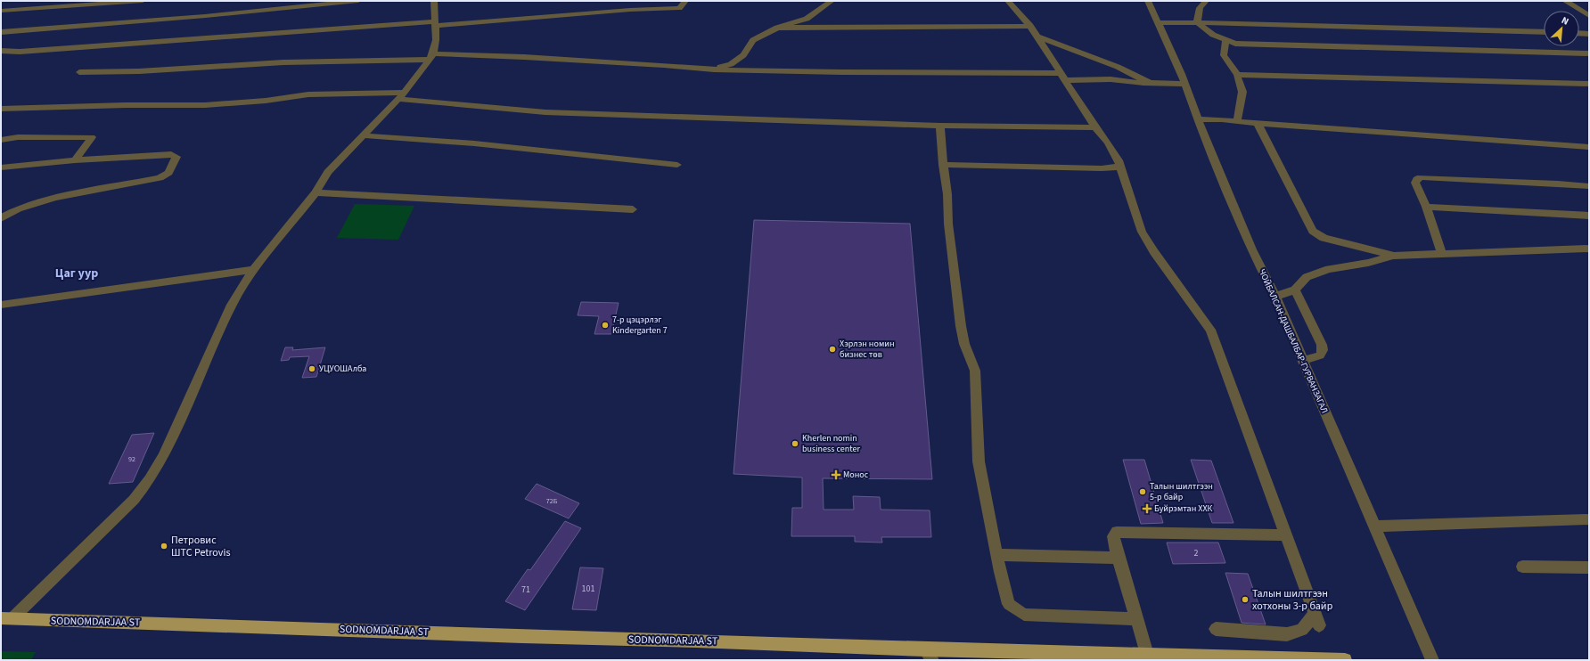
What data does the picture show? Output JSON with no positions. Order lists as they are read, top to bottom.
{
  "streets": {
    "main road": ["SODNOMDARJAA ST"],
    "street": ["ЧОЙБАЛСАН-ДАШБАЛБАР-ГУРВАНЗАГАЛ"]
  },
  "districts": ["Цаг уур"],
  "places": {
    "other": [
      "7-р цэцэрлэг Kindergarten 7",
      "Хэрлэн номин бизнес төв",
      "УЦУОШАлба",
      "Kherlen nomin business center",
      "Талын шилтгээн 5-р байр",
      "Петровис ШТС Petrovis",
      "Талын шилтгээн хотхоны 3-р байр"
    ],
    "health": ["Монос", "Буйрэмтан ХХК"]
  },
  "house_numbers": [
    "92",
    "72Б",
    "2",
    "101",
    "71"
  ],
  "north": "top right"
}
